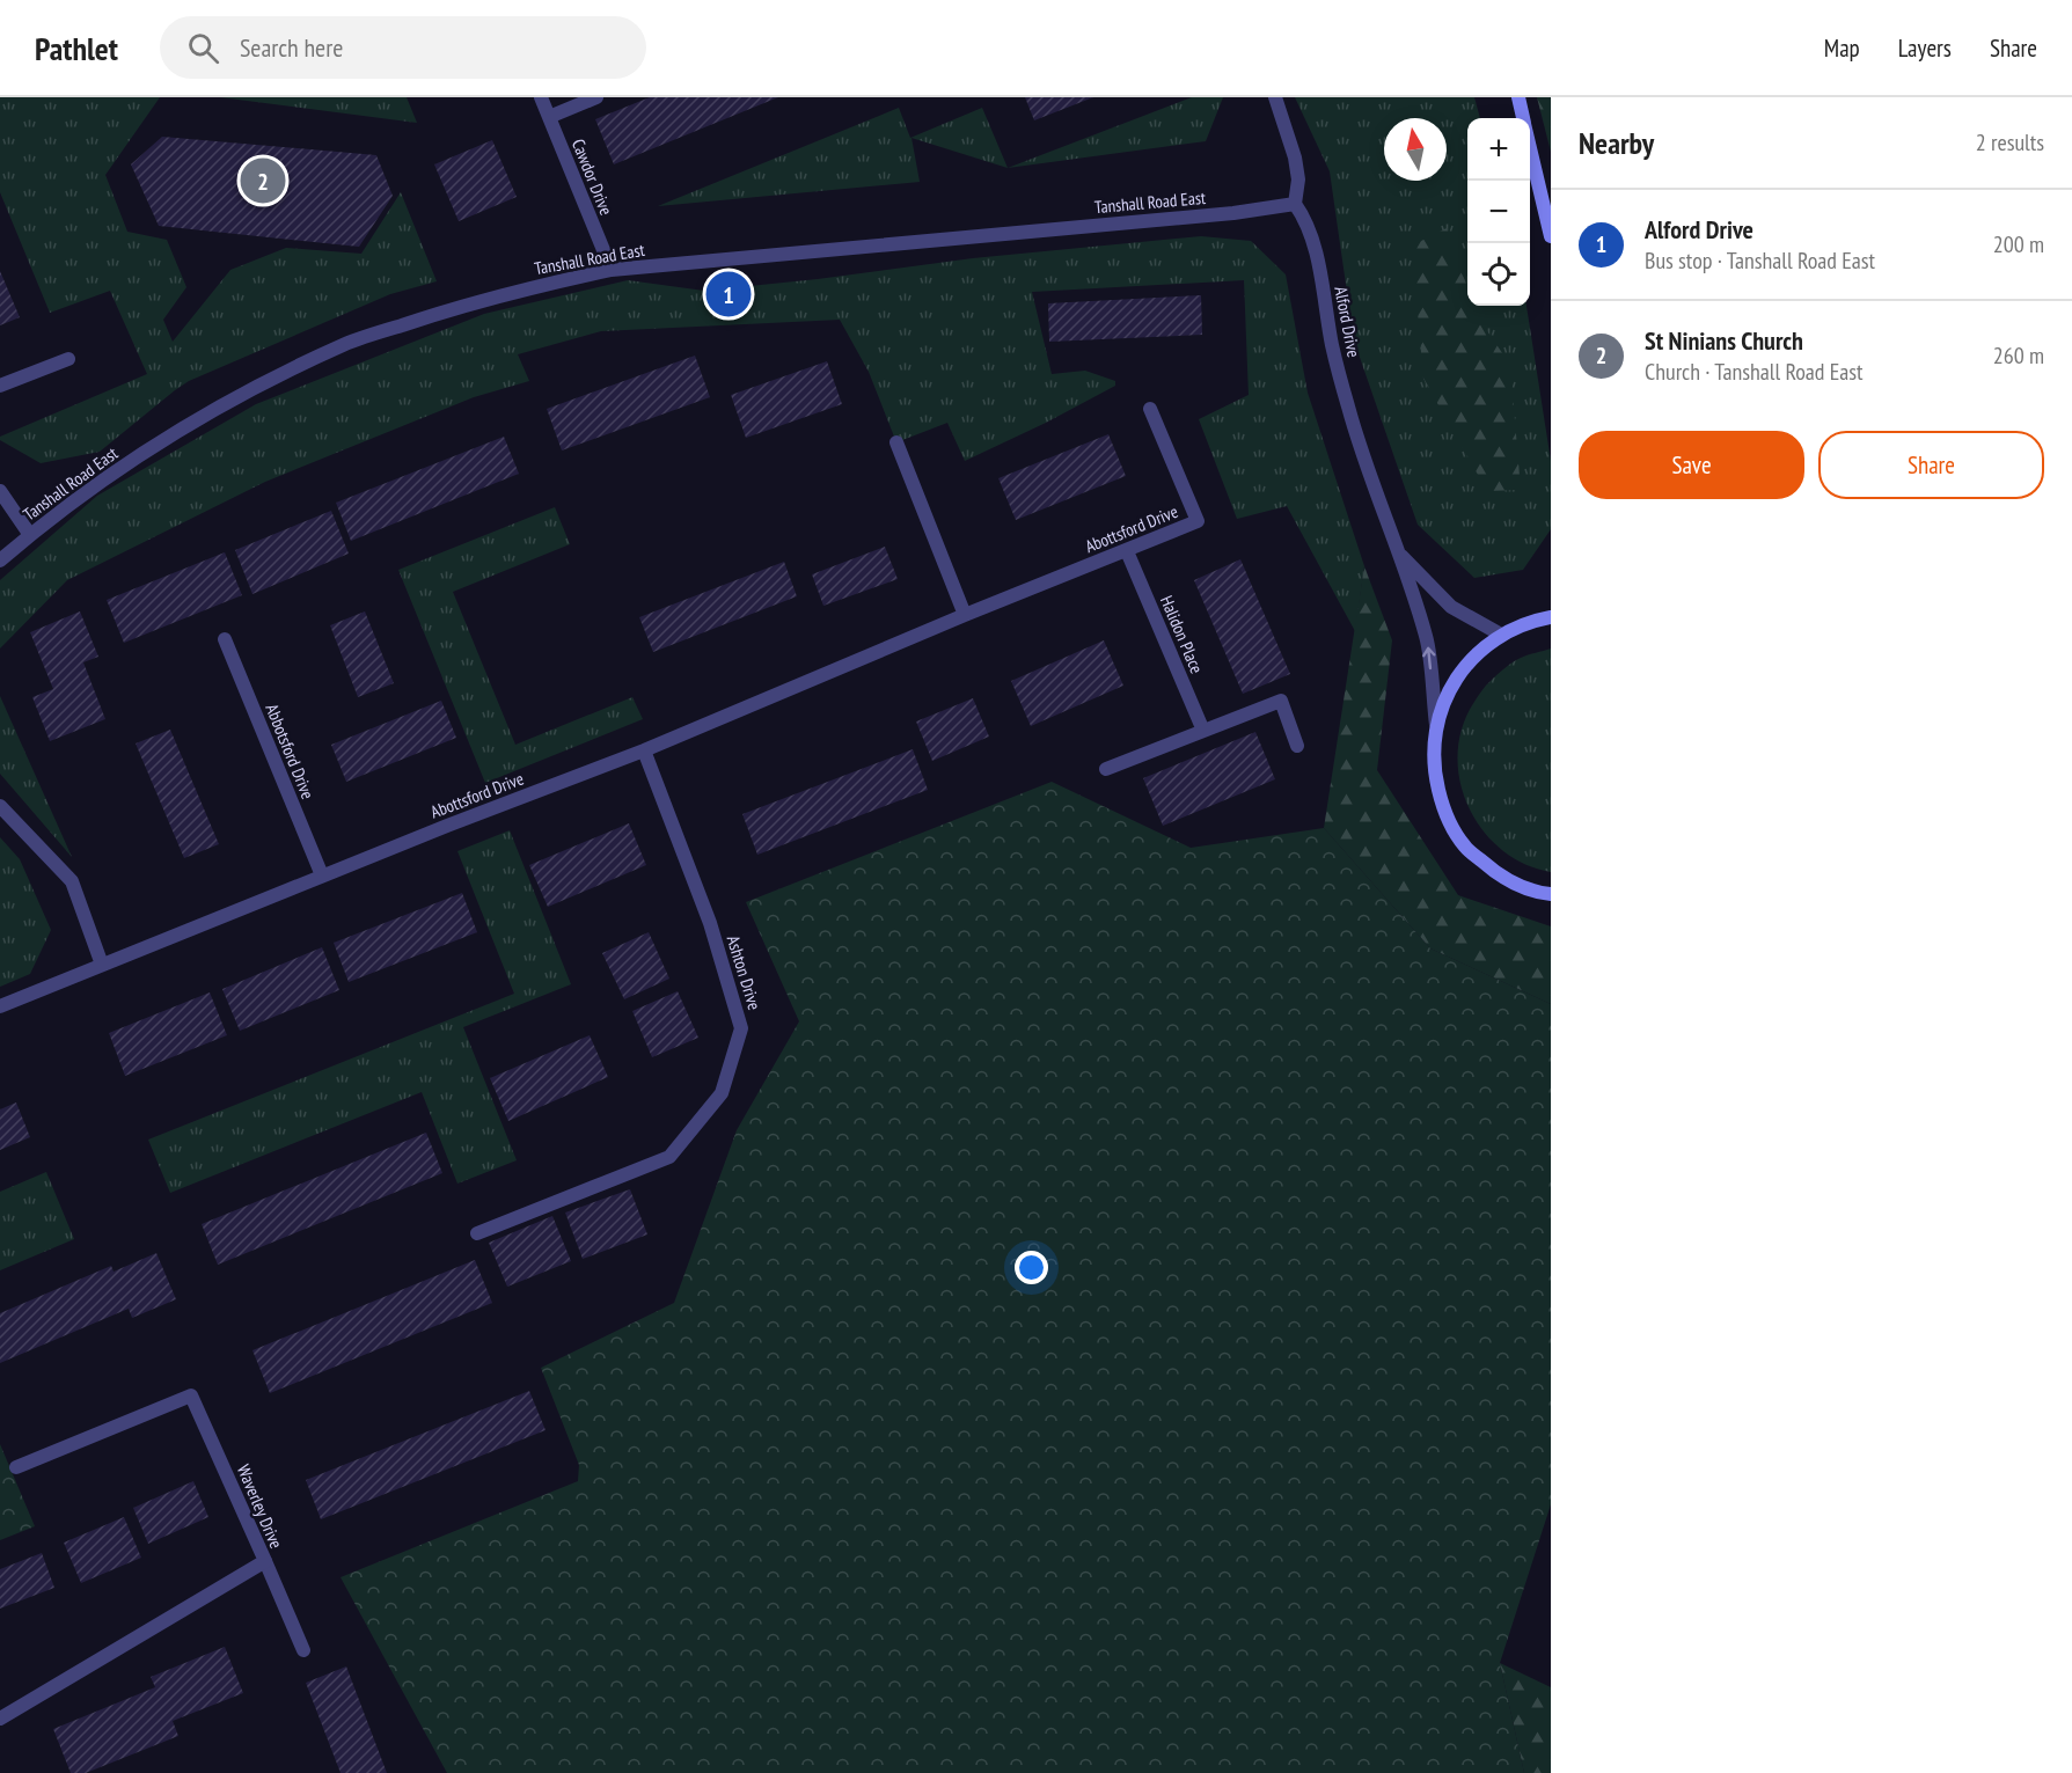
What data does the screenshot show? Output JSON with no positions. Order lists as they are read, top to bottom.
{
  "streets": {
    "street": [
      "Cawdor Drive",
      "Tanshall Road East",
      "Alford Drive",
      "Abottsford Drive",
      "Halidon Place",
      "Abbotsford Drive",
      "Ashton Drive",
      "Waverley Drive"
    ]
  },
  "crossings": [
    ["Cawdor Drive", "Tanshall Road East"],
    ["Tanshall Road East", "Alford Drive"],
    ["Abottsford Drive", "Halidon Place"],
    ["Abottsford Drive", "Abbotsford Drive"],
    ["Abottsford Drive", "Ashton Drive"]
  ],
  "north": "top",
  "page": {
    "header": "Pathlet",
    "search": "Search here",
    "nav": ["Map", "Layers", "Share"],
    "heading": ["Nearby", "2 results"],
    "map_buttons": ["+", "−"],
    "pins": ["2", "1"],
    "list": [
      {
        "mark": "1",
        "name": "Alford Drive",
        "note": "Bus stop · Tanshall Road East",
        "value": "200 m"
      },
      {
        "mark": "2",
        "name": "St Ninians Church",
        "note": "Church · Tanshall Road East",
        "value": "260 m"
      }
    ],
    "buttons": ["Save", "Share"]
  }
}
